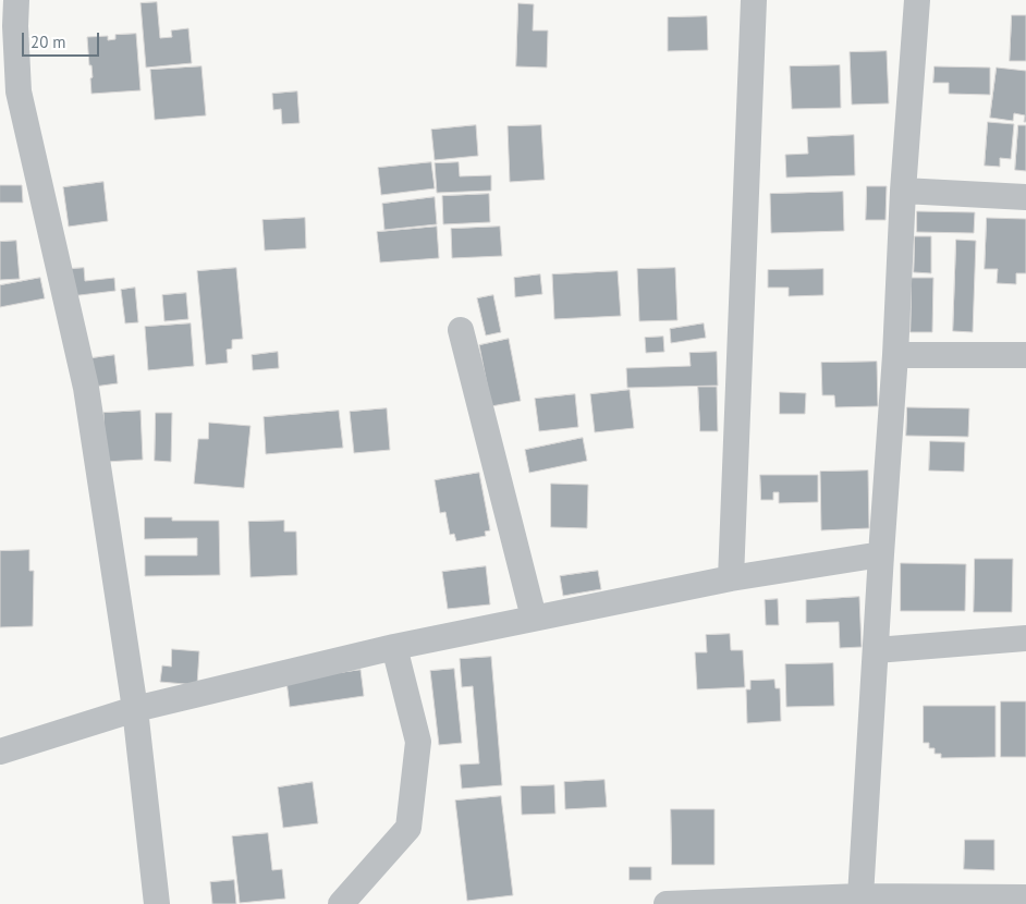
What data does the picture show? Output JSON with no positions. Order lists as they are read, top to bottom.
{
  "scale_bar": "20 m"
}
